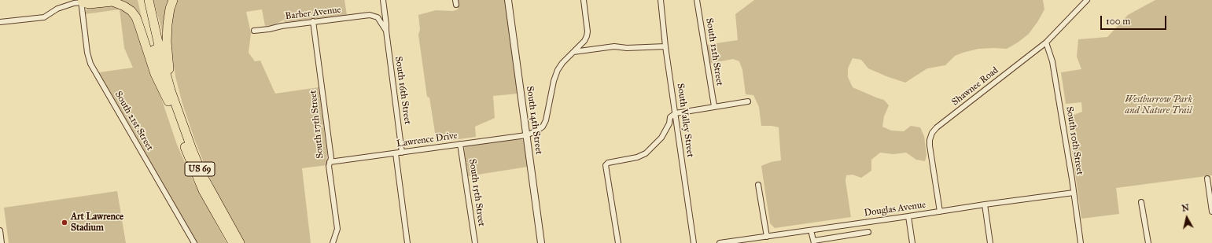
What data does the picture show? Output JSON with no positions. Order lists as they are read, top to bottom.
{
  "streets": {
    "highway": ["US 69"],
    "street": [
      "Barber Avenue",
      "South 12th Street",
      "Shawnee Road",
      "South 16th Street",
      "South 14th Street",
      "South Valley Street",
      "South 21st Street",
      "South 17th Street",
      "Lawrence Drive",
      "South 10th Street",
      "South 15th Street",
      "Douglas Avenue"
    ]
  },
  "crossings": [
    ["Barber Avenue", "South 16th Street"],
    ["Barber Avenue", "South 17th Street"],
    ["Shawnee Road", "South 10th Street"],
    ["Shawnee Road", "Douglas Avenue"],
    ["South 16th Street", "Lawrence Drive"],
    ["South 14th Street", "Lawrence Drive"],
    ["South 17th Street", "Lawrence Drive"],
    ["Lawrence Drive", "South 15th Street"],
    ["South 10th Street", "Douglas Avenue"]
  ],
  "parks": ["Westburrow Park and Nature Trail"],
  "places": ["Art Lawrence Stadium"],
  "scale_bar": "100 m",
  "north": "top"
}
